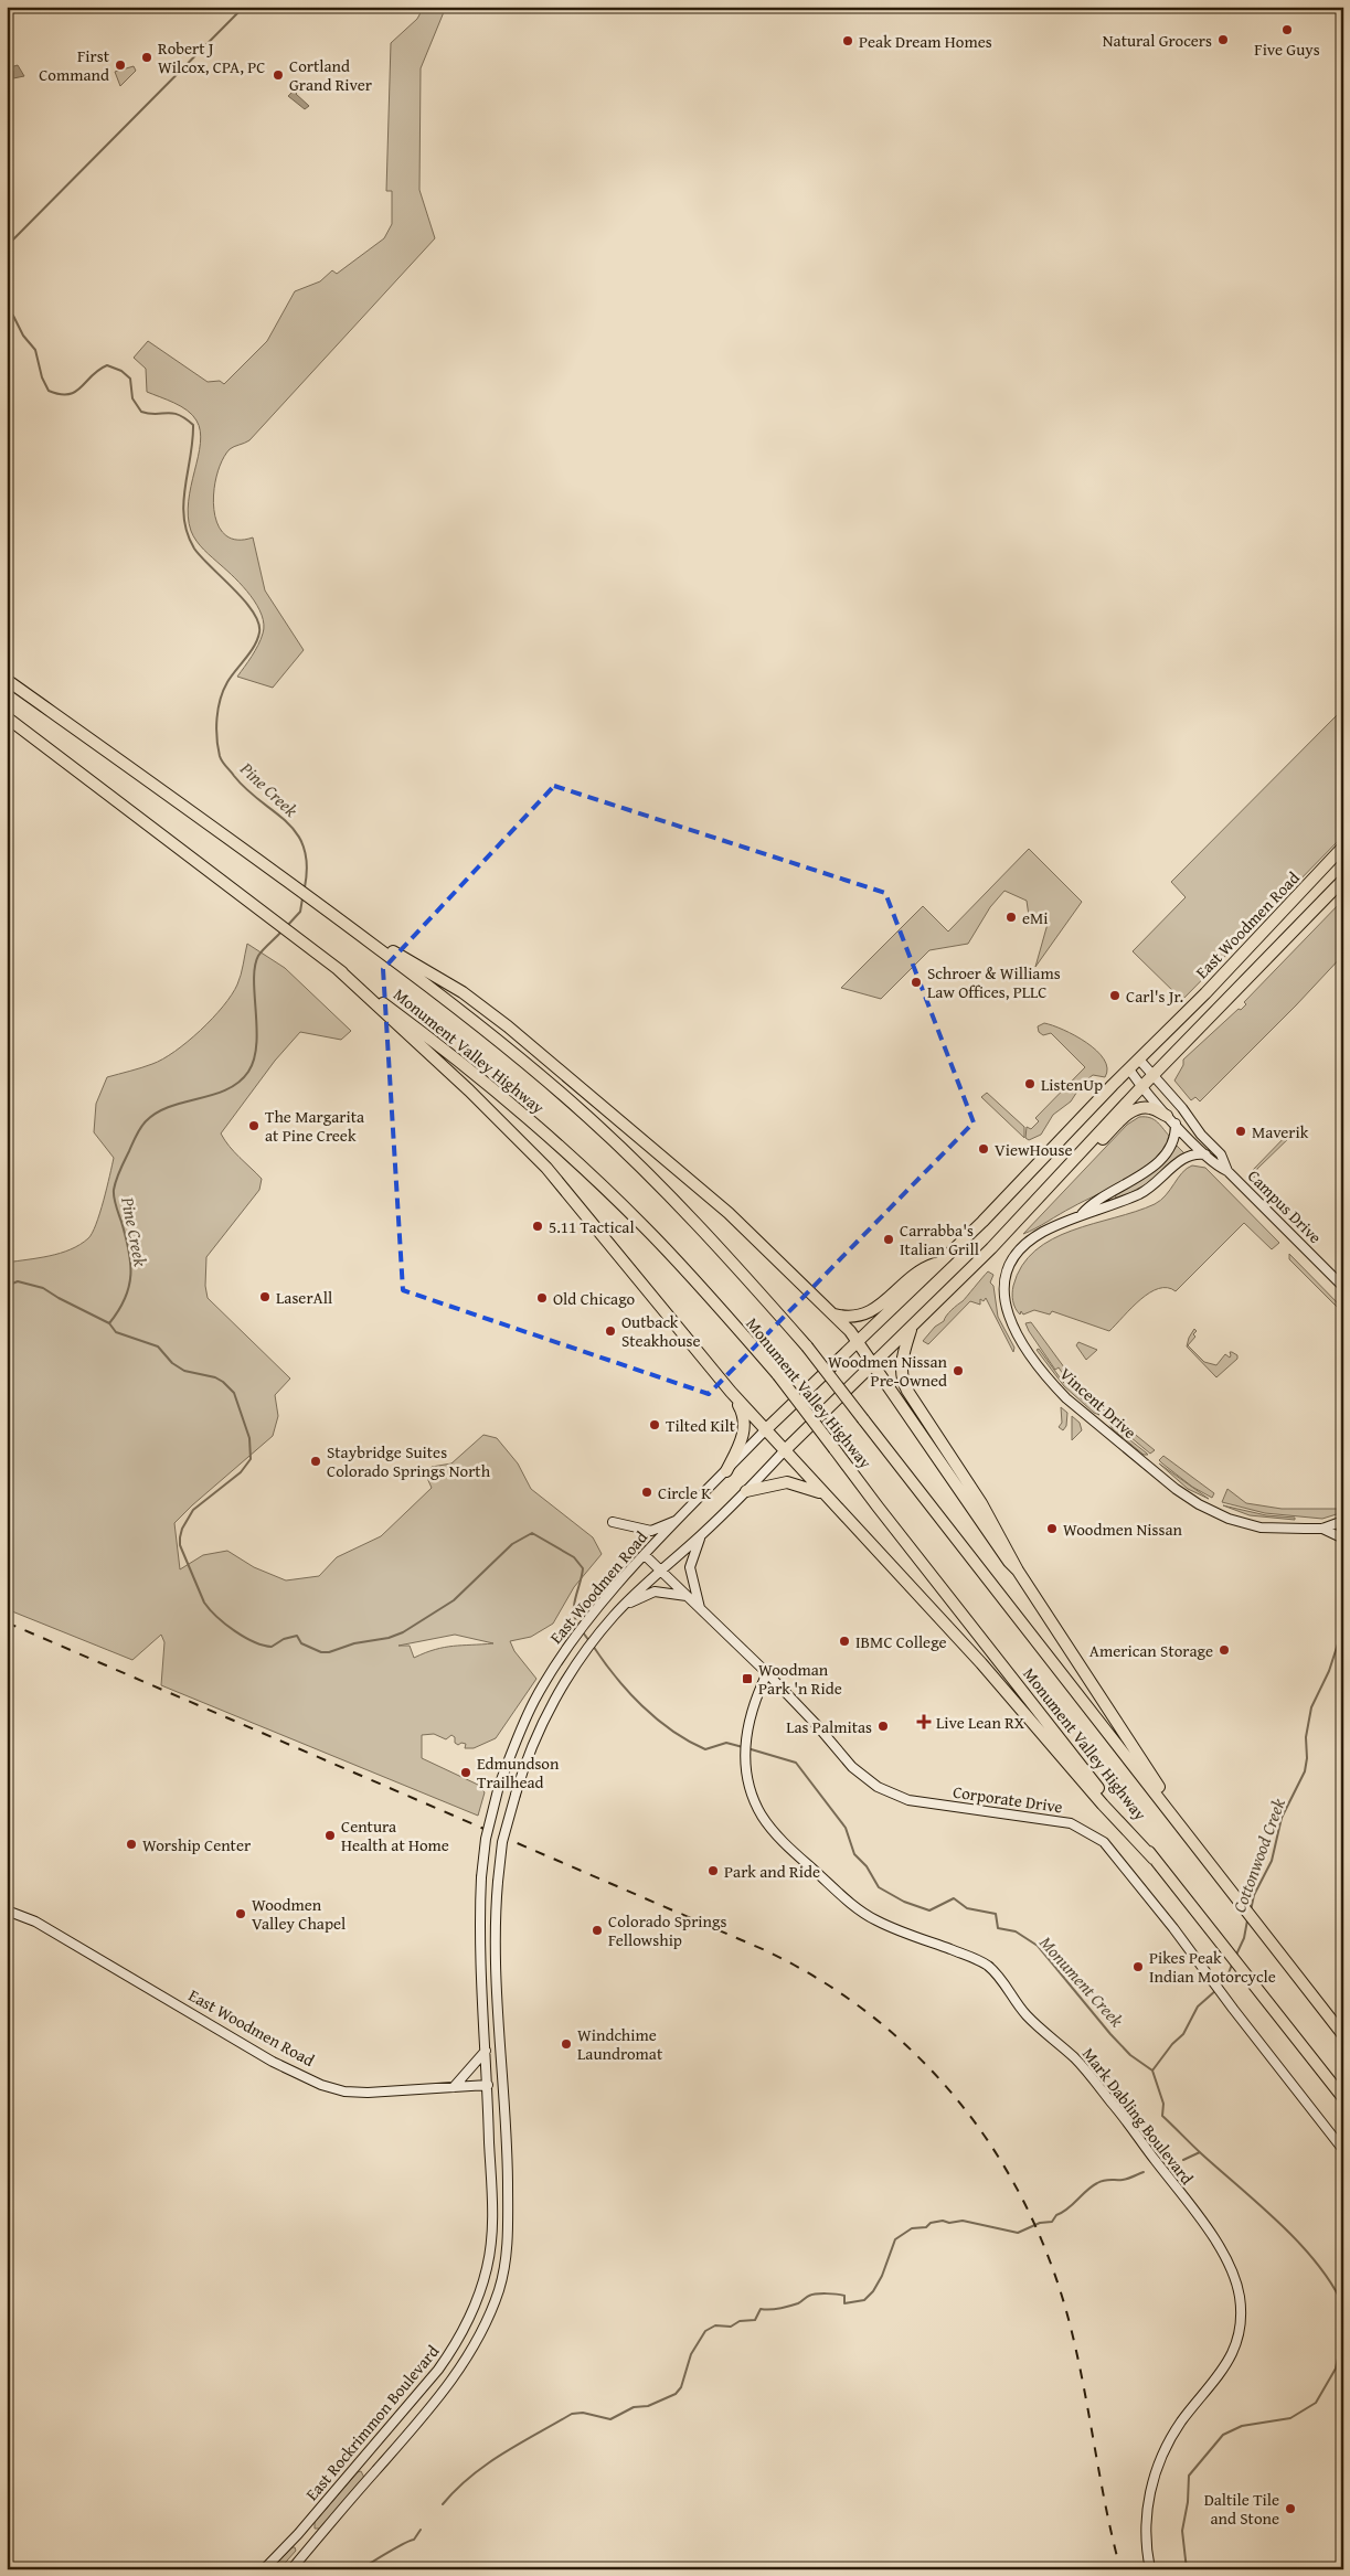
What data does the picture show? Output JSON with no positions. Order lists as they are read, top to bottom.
{
  "streets": {
    "highway": ["East Woodmen Road", "Monument Valley Highway"],
    "street": [
      "Campus Drive",
      "Vincent Drive",
      "Corporate Drive",
      "Mark Dabling Boulevard",
      "East Rockrimmon Boulevard"
    ]
  },
  "crossings": [
    ["East Woodmen Road", "Campus Drive"],
    ["East Woodmen Road", "Corporate Drive"],
    ["East Woodmen Road", "East Rockrimmon Boulevard"],
    ["Campus Drive", "Vincent Drive"],
    ["Corporate Drive", "Mark Dabling Boulevard"]
  ],
  "water": ["Pine Creek", "Cottonwood Creek", "Monument Creek"],
  "places": {
    "other": [
      "Five Guys",
      "Natural Grocers",
      "Peak Dream Homes",
      "Robert J Wilcox, CPA, PC",
      "First Command",
      "Cortland Grand River",
      "eMi",
      "Schroer & Williams Law Offices, PLLC",
      "Carl's Jr.",
      "ListenUp",
      "The Margarita at Pine Creek",
      "Maverik",
      "ViewHouse",
      "5.11 Tactical",
      "Carrabba's Italian Grill",
      "LaserAll",
      "Old Chicago",
      "Outback Steakhouse",
      "Woodmen Nissan Pre-Owned",
      "Tilted Kilt",
      "Staybridge Suites Colorado Springs North",
      "Circle K",
      "Woodmen Nissan",
      "IBMC College",
      "American Storage",
      "Las Palmitas",
      "Edmundson Trailhead",
      "Centura Health at Home",
      "Worship Center",
      "Park and Ride",
      "Woodmen Valley Chapel",
      "Colorado Springs Fellowship",
      "Pikes Peak Indian Motorcycle",
      "Windchime Laundromat",
      "Daltile Tile and Stone"
    ],
    "transit": ["Woodman Park 'n Ride"],
    "health": ["Live Lean RX"]
  }
}
